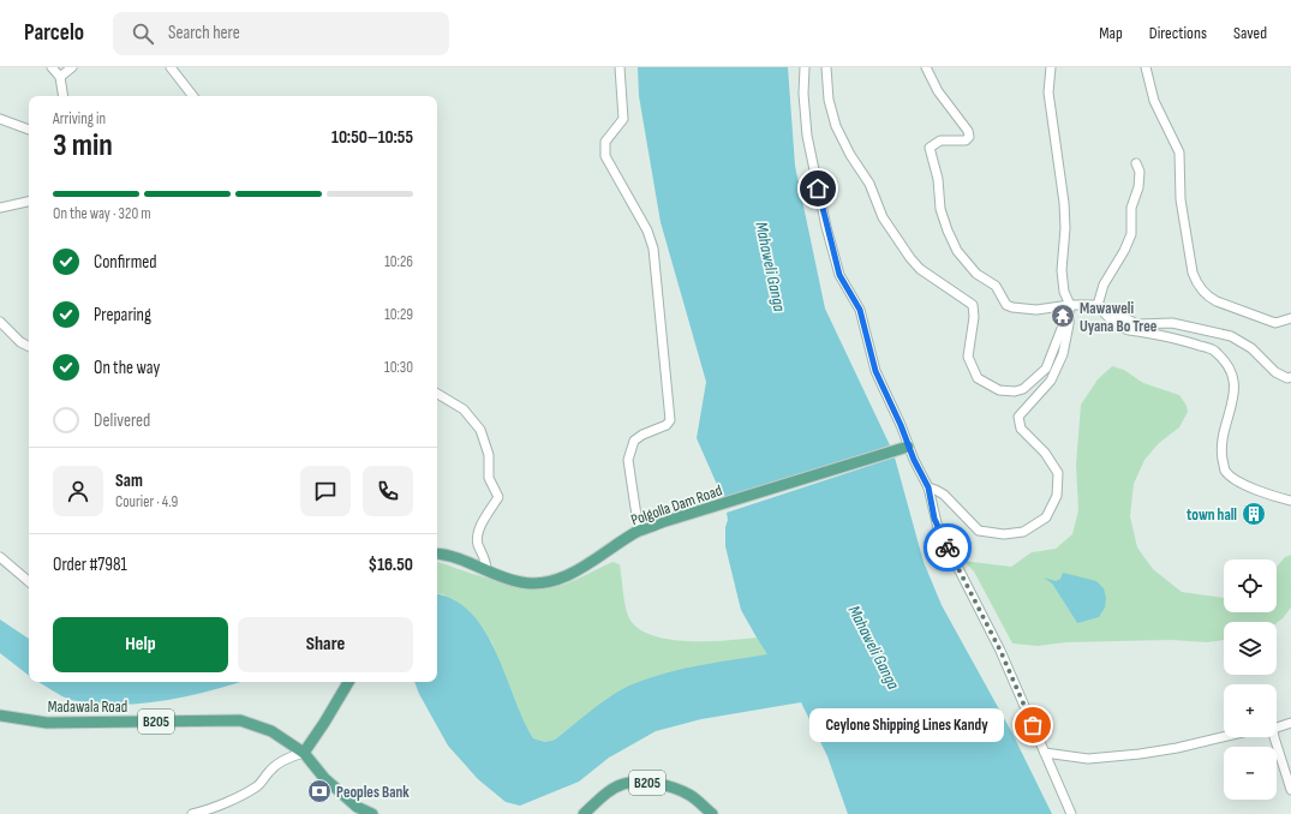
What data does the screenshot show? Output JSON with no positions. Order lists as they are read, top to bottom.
{
  "streets": {
    "main road": ["Polgolla Dam Road", "Madawala Road", "B205"]
  },
  "water": ["Mahaweli Ganga"],
  "places": {
    "temple": ["Mawaweli Uyana Bo Tree"],
    "building": ["town hall"],
    "other": ["Ceylone Shipping Lines Kandy"],
    "bank": ["Peoples Bank"]
  },
  "page": {
    "header": "Parcelo",
    "search": "Search here",
    "nav": ["Map", "Directions", "Saved"],
    "heading": ["3 min", "Arriving in", "10:50–10:55"],
    "panel": [
      "Sam",
      "Courier · 4.9",
      "Order #7981",
      "$16.50"
    ],
    "bar": "On the way · 320 m",
    "list": [
      ["Confirmed", "10:26"],
      ["Preparing", "10:29"],
      ["On the way", "10:30"],
      "Delivered"
    ],
    "map_buttons": ["+", "−"],
    "buttons": ["Help", "Share"],
    "bubble": "Ceylone Shipping Lines Kandy"
  }
}
